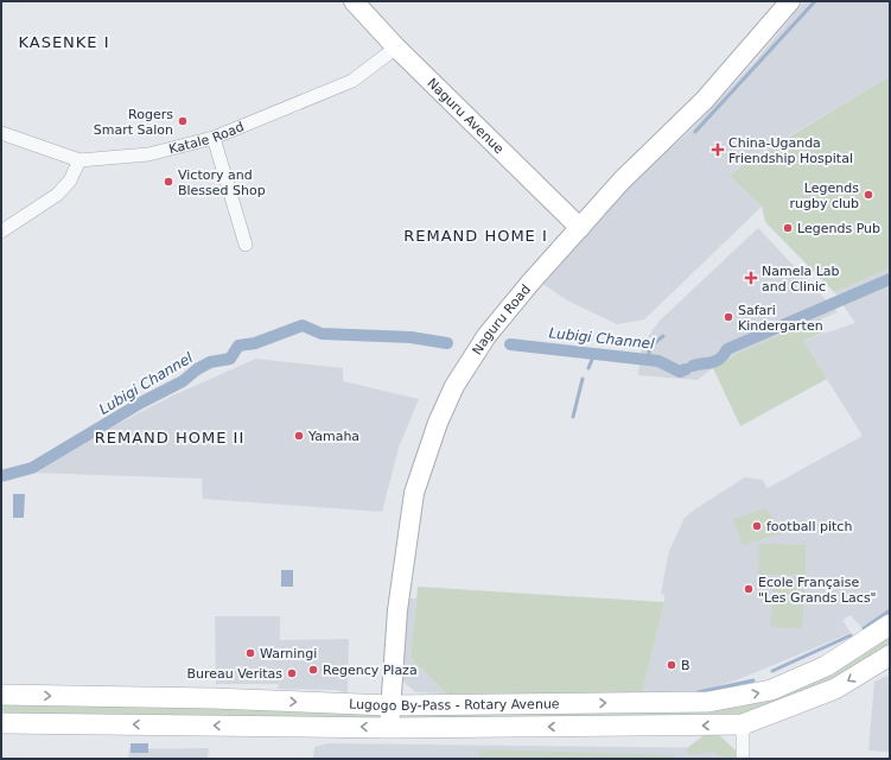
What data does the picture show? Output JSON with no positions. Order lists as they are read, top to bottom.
{
  "streets": {
    "main road": ["Lugogo By-Pass - Rotary Avenue"],
    "street": ["Naguru Avenue", "Katale Road", "Naguru Road"]
  },
  "crossings": [
    ["Naguru Avenue", "Katale Road"],
    ["Naguru Avenue", "Naguru Road"],
    ["Naguru Road", "Lugogo By-Pass - Rotary Avenue"]
  ],
  "districts": ["KASENKE I", "REMAND HOME I", "REMAND HOME II"],
  "water": ["Lubigi Channel"],
  "places": {
    "other": [
      "Rogers Smart Salon",
      "Victory and Blessed Shop",
      "Legends rugby club",
      "Legends Pub",
      "Safari Kindergarten",
      "Yamaha",
      "football pitch",
      "Ecole Française \"Les Grands Lacs\"",
      "Warningi",
      "B",
      "Regency Plaza",
      "Bureau Veritas"
    ],
    "health": ["China-Uganda Friendship Hospital", "Namela Lab and Clinic"]
  }
}
